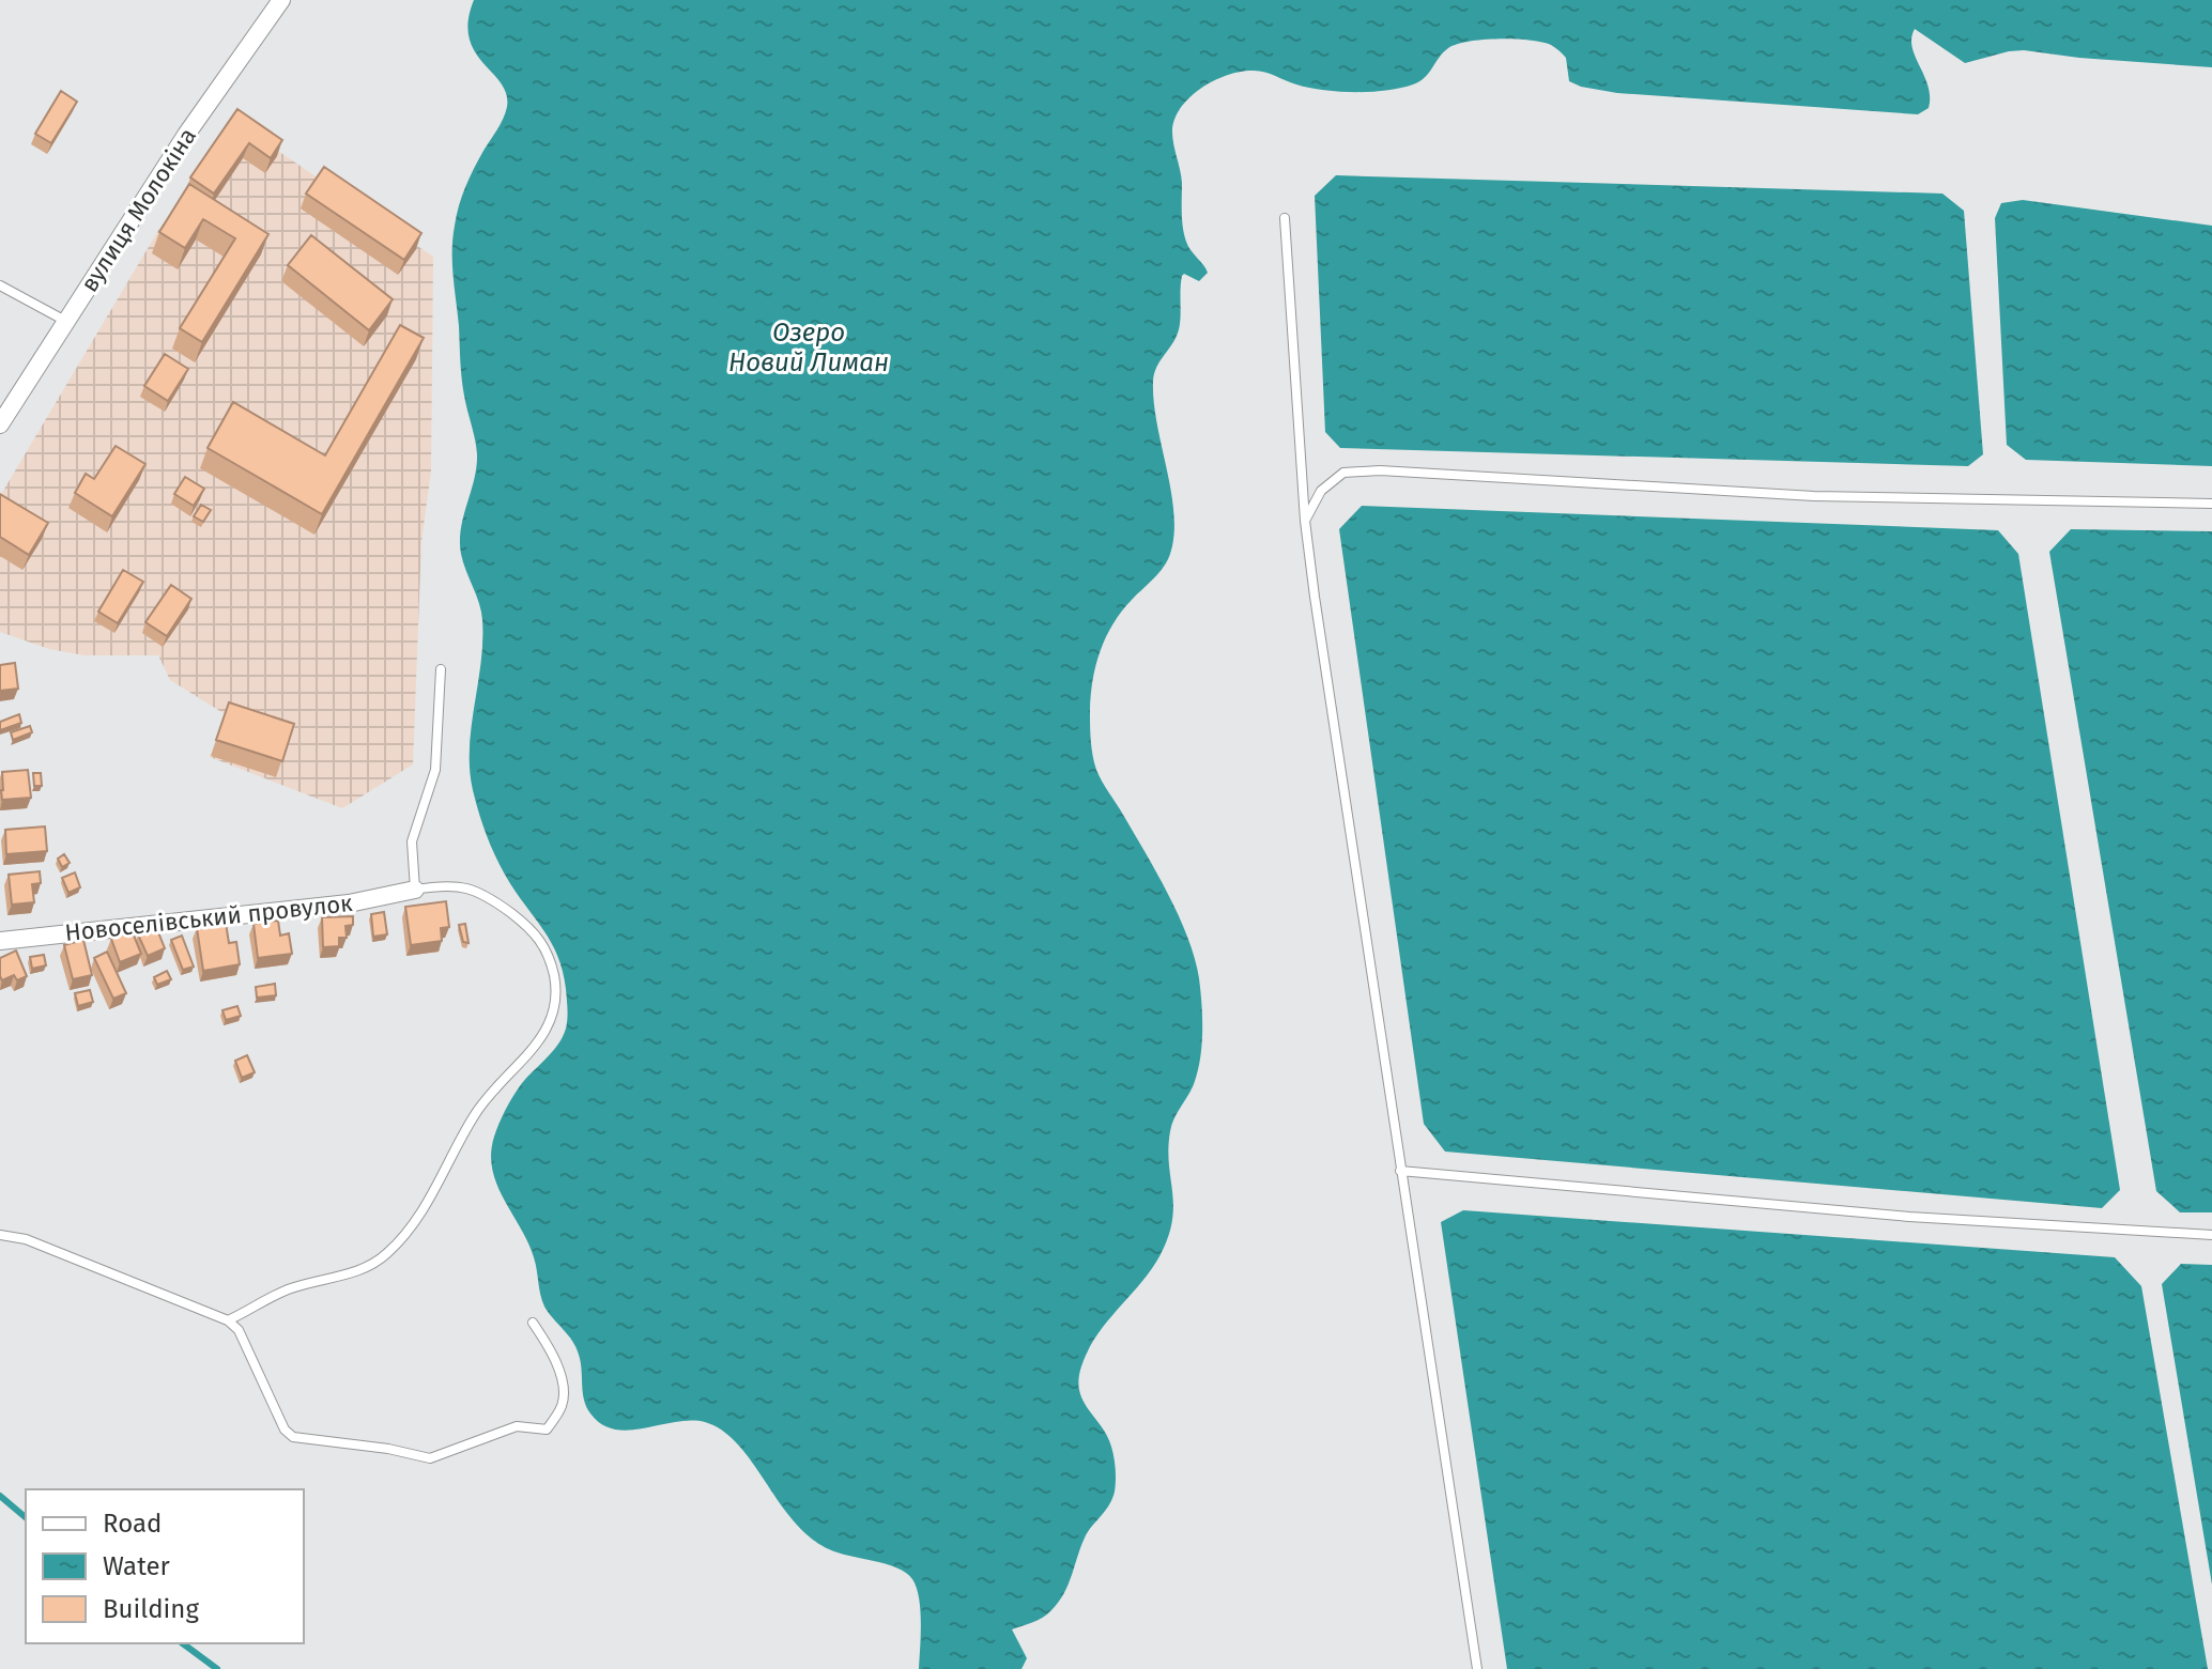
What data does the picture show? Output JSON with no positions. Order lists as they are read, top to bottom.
{
  "streets": {
    "street": ["вулиця Молокіна", "Новоселівський провулок"]
  },
  "water": ["Озеро Новий Лиман"],
  "legend": ["Road", "Water", "Building"]
}
